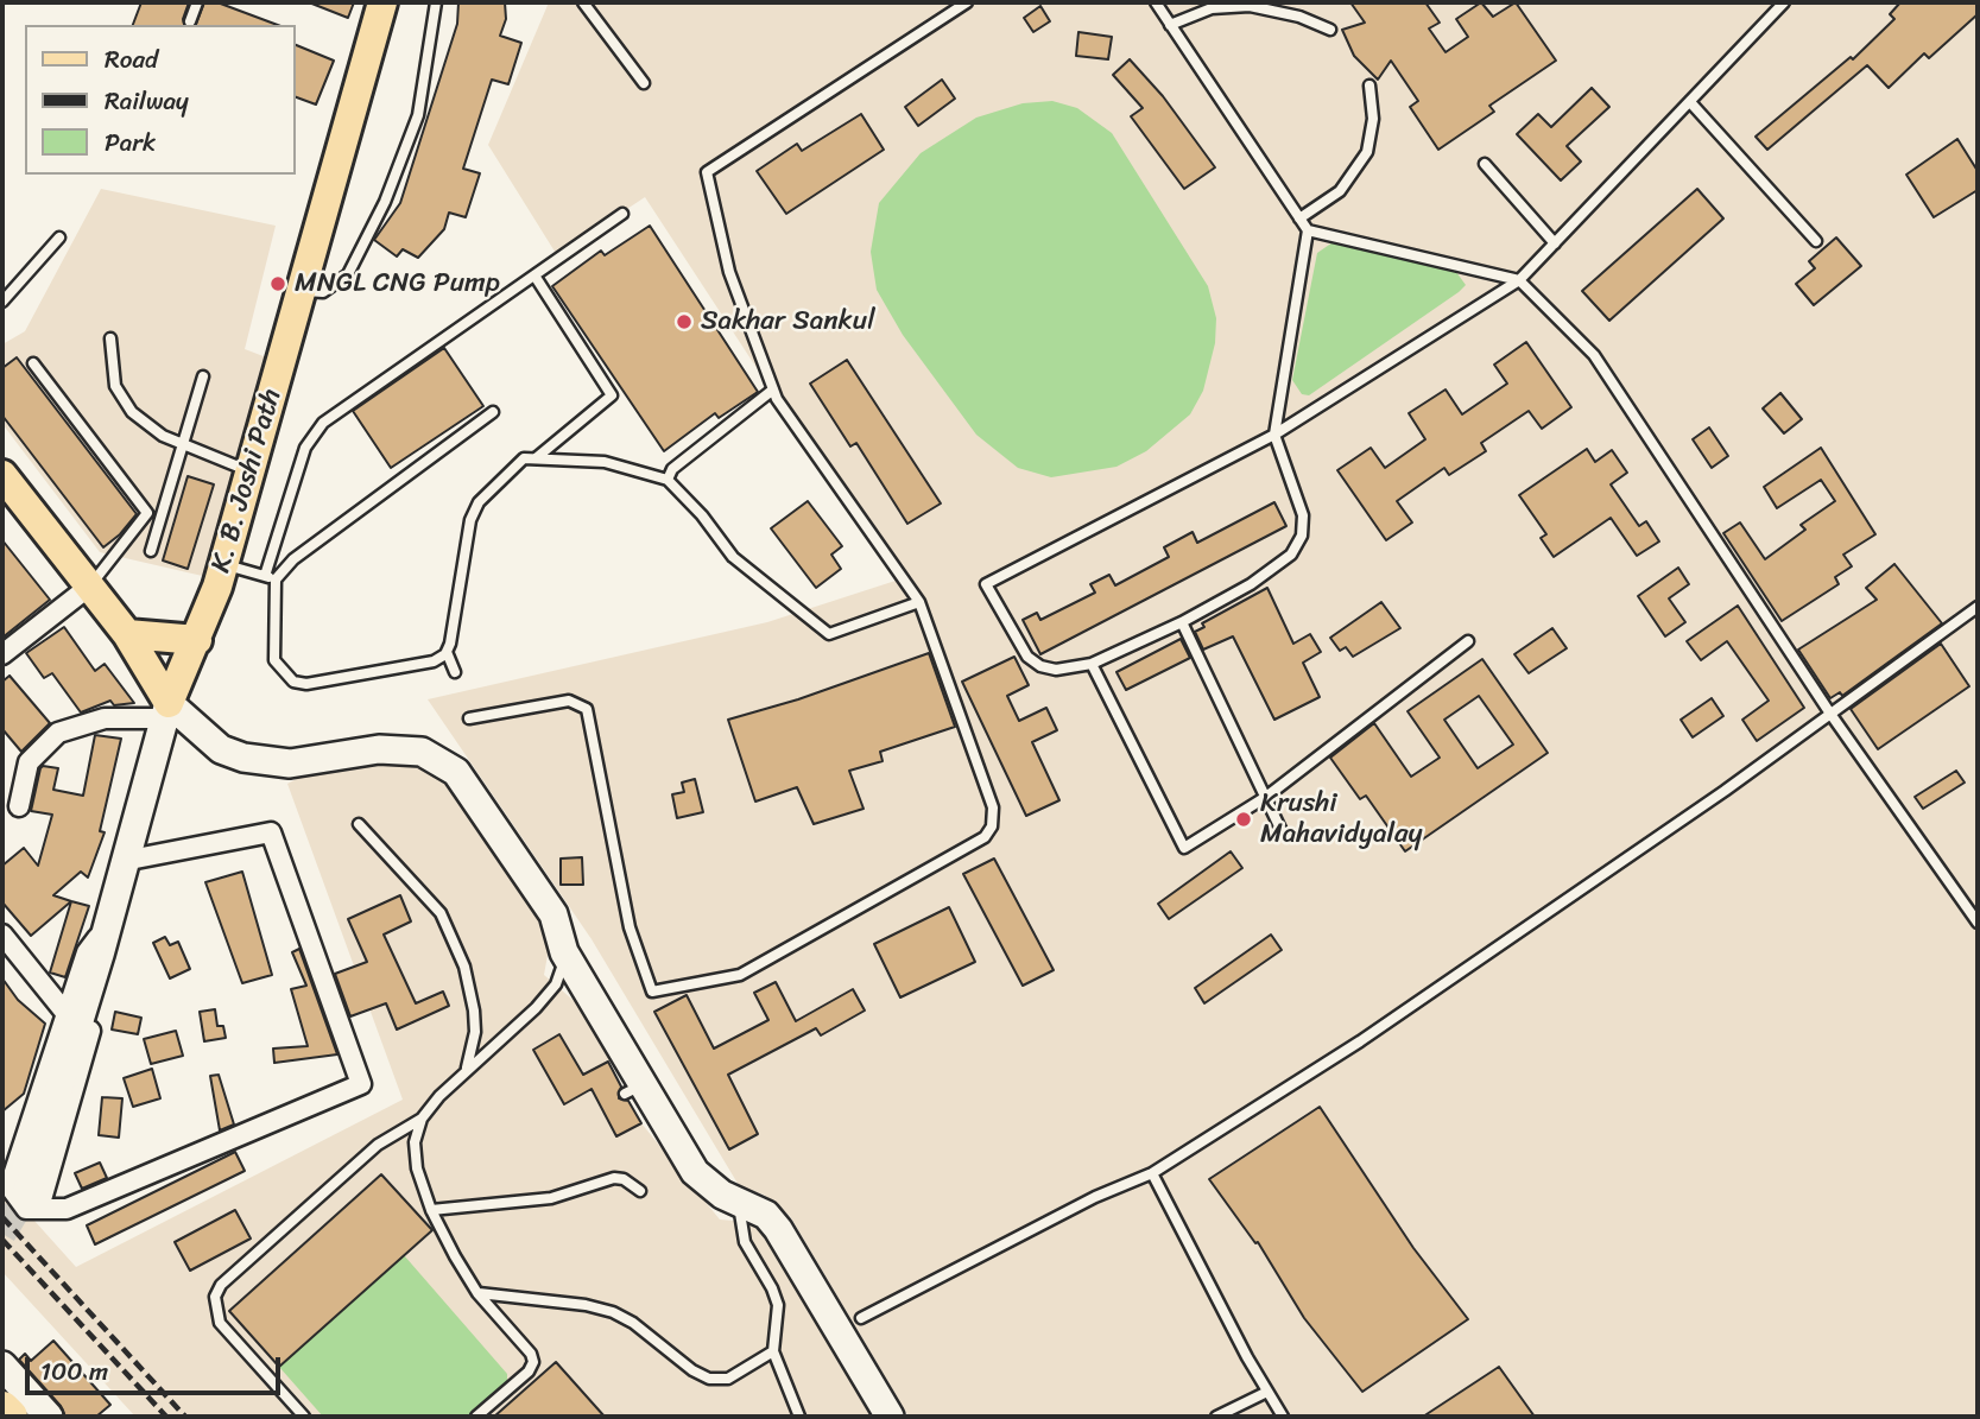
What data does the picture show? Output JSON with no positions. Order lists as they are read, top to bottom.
{
  "streets": {
    "main road": ["K. B. Joshi Path"]
  },
  "places": ["MNGL CNG Pump", "Sakhar Sankul", "Krushi Mahavidyalay"],
  "legend": ["Road", "Railway", "Park"],
  "scale_bar": "100 m"
}
